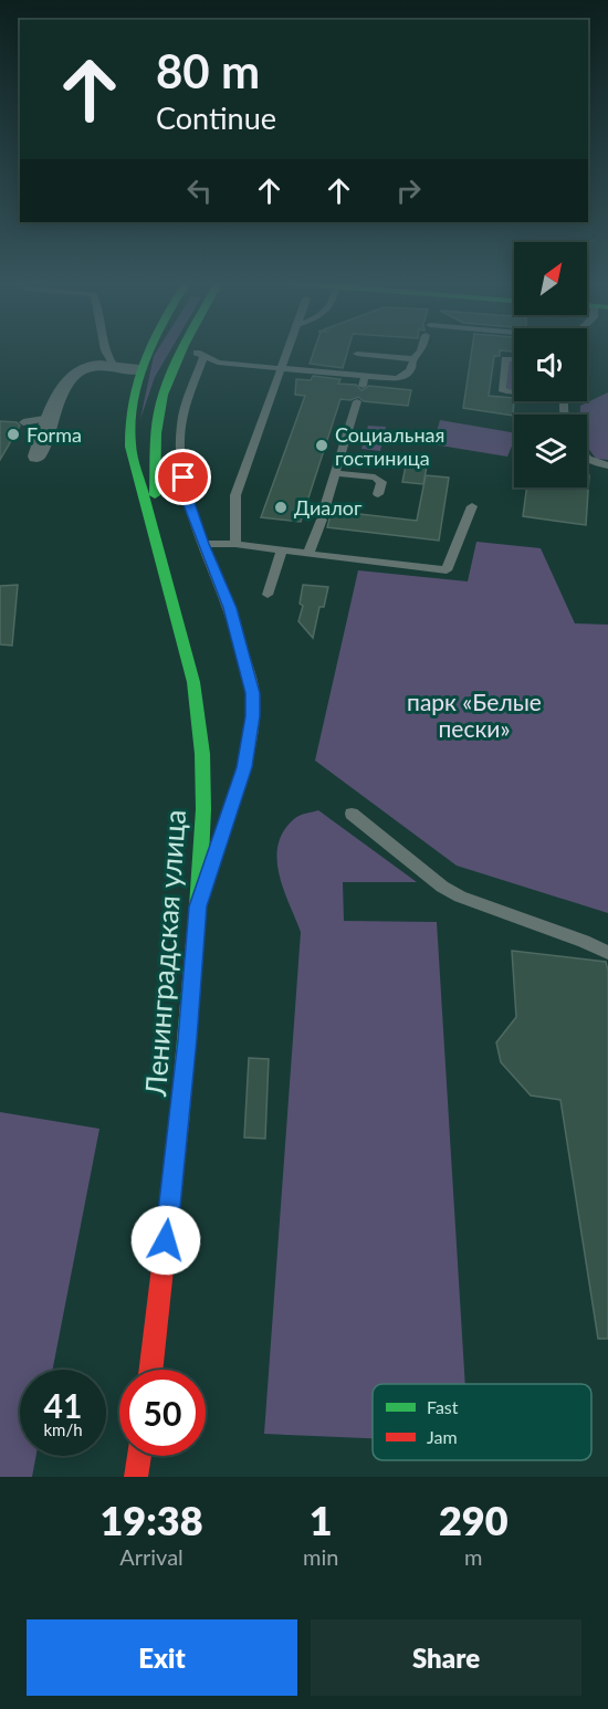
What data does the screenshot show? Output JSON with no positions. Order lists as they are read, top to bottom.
{
  "streets": {
    "main road": ["Ленинградская улица"]
  },
  "parks": ["парк «Белые пески»"],
  "places": ["Forma", "Социальная гостиница", "Диалог"],
  "legend": ["Fast", "Jam"],
  "north": "top right",
  "page": {
    "turn": ["80 m", "Continue"],
    "speed": "41 km/h",
    "limit": "50",
    "eta": [
      "19:38",
      "Arrival",
      "1",
      "min",
      "290",
      "m"
    ],
    "buttons": ["Exit", "Share"]
  }
}
